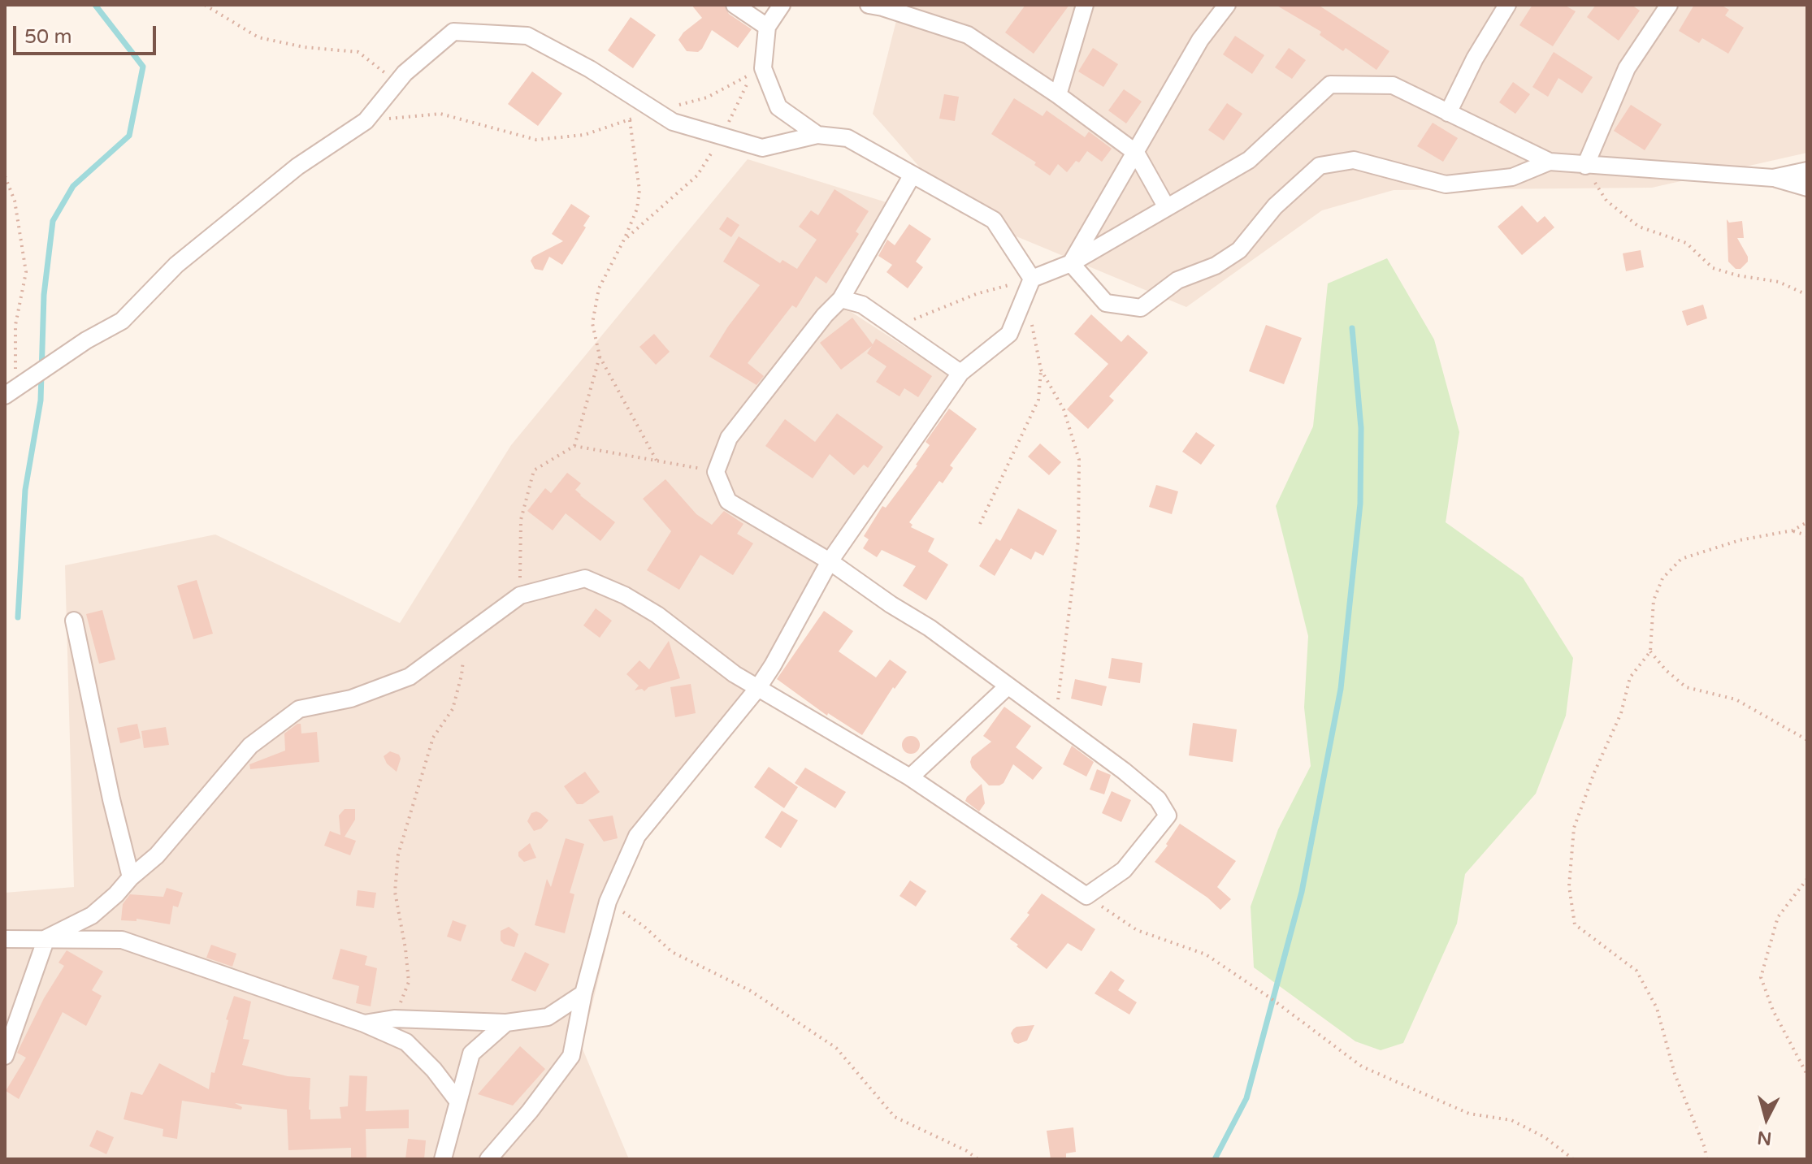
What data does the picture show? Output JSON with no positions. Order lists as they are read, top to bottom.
{
  "scale_bar": "50 m",
  "north": "bottom"
}
